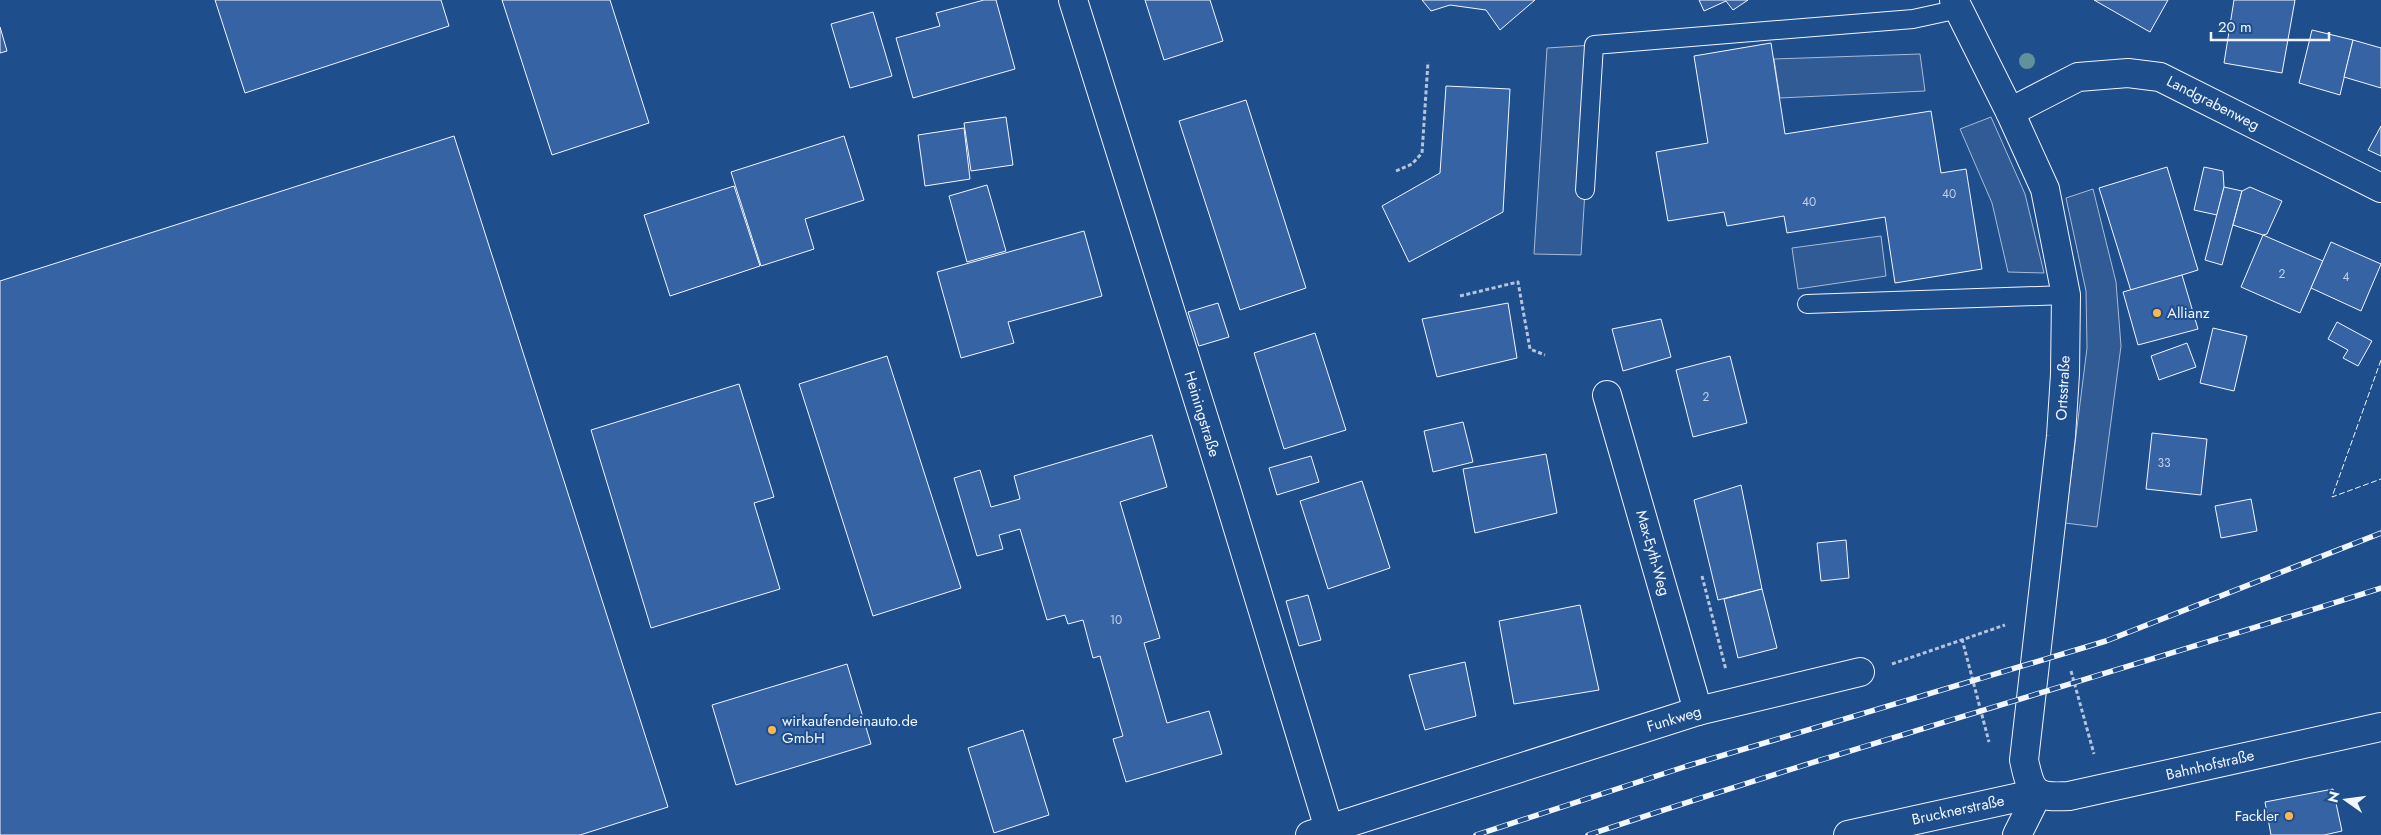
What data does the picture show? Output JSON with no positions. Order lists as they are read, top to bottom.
{
  "streets": {
    "street": [
      "Landgrabenweg",
      "Ortsstraße",
      "Heiningstraße",
      "Max-Eyth-Weg",
      "Funkweg",
      "Bahnhofstraße",
      "Brucknerstraße"
    ]
  },
  "crossings": [
    ["Landgrabenweg", "Ortsstraße"],
    ["Ortsstraße", "Bahnhofstraße"],
    ["Ortsstraße", "Brucknerstraße"],
    ["Heiningstraße", "Funkweg"],
    ["Max-Eyth-Weg", "Funkweg"],
    ["Bahnhofstraße", "Brucknerstraße"]
  ],
  "places": ["Allianz", "wirkaufendeinauto.de GmbH", "Fackler"],
  "house_numbers": [
    "40",
    "40",
    "2",
    "4",
    "2",
    "33",
    "10"
  ],
  "scale_bar": "20 m",
  "north": "left"
}
